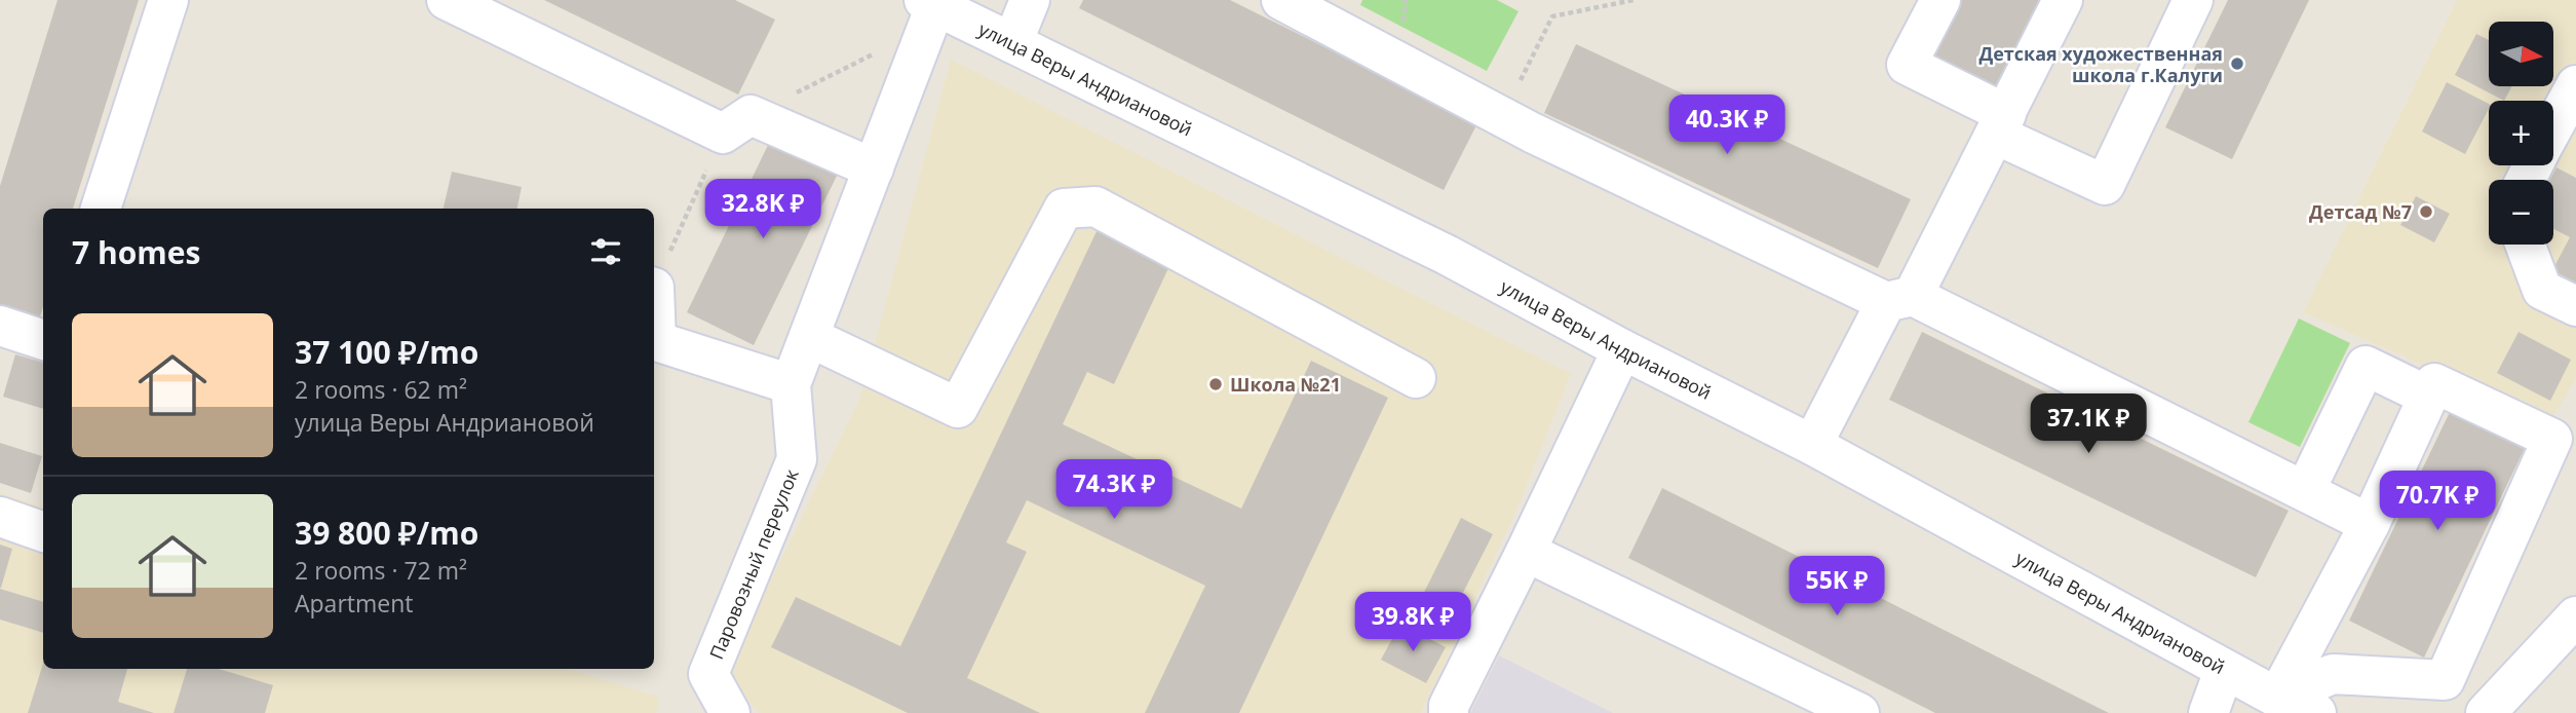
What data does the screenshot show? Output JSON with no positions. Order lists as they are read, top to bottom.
{
  "streets": {
    "street": ["улица Веры Андриановой", "Паровозный переулок"]
  },
  "crossings": [
    ["улица Веры Андриановой", "Паровозный переулок"]
  ],
  "places": ["Детская художественная школа г.Калуги", "Детсад №7", "Школа №21"],
  "north": "right",
  "page": {
    "map_buttons": ["+", "−"],
    "price": [
      "40.3K ₽",
      "32.8K ₽",
      "37.1K ₽",
      "74.3K ₽",
      "70.7K ₽",
      "55K ₽",
      "39.8K ₽"
    ],
    "heading": "7 homes",
    "list": [
      {
        "name": "37 100 ₽/mo",
        "note": "2 rooms · 62 m² · улица Веры Андриановой"
      },
      {
        "name": "39 800 ₽/mo",
        "note": "2 rooms · 72 m² · Apartment"
      }
    ]
  }
}
